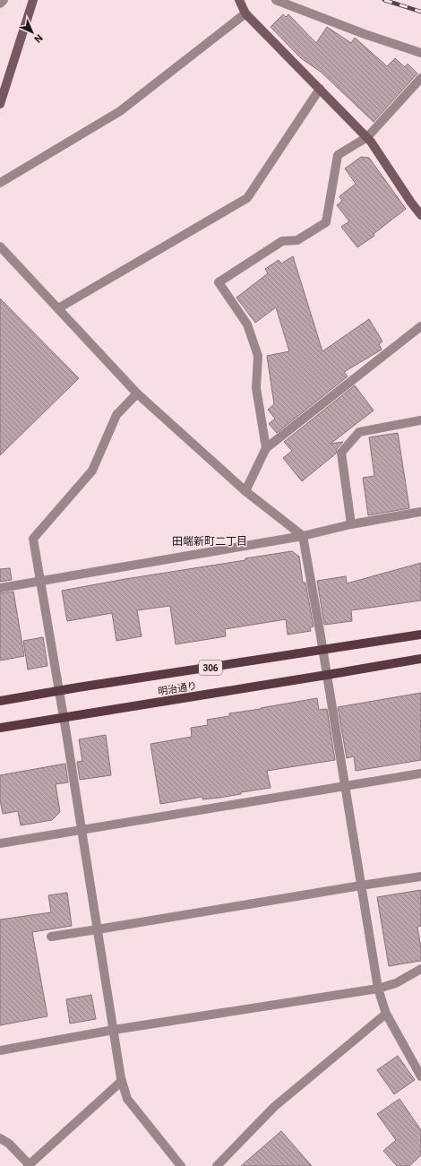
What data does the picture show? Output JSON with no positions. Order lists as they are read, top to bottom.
{
  "streets": {
    "main road": ["306", "明治通り"]
  },
  "districts": ["田端新町二丁目"],
  "north": "bottom right"
}
